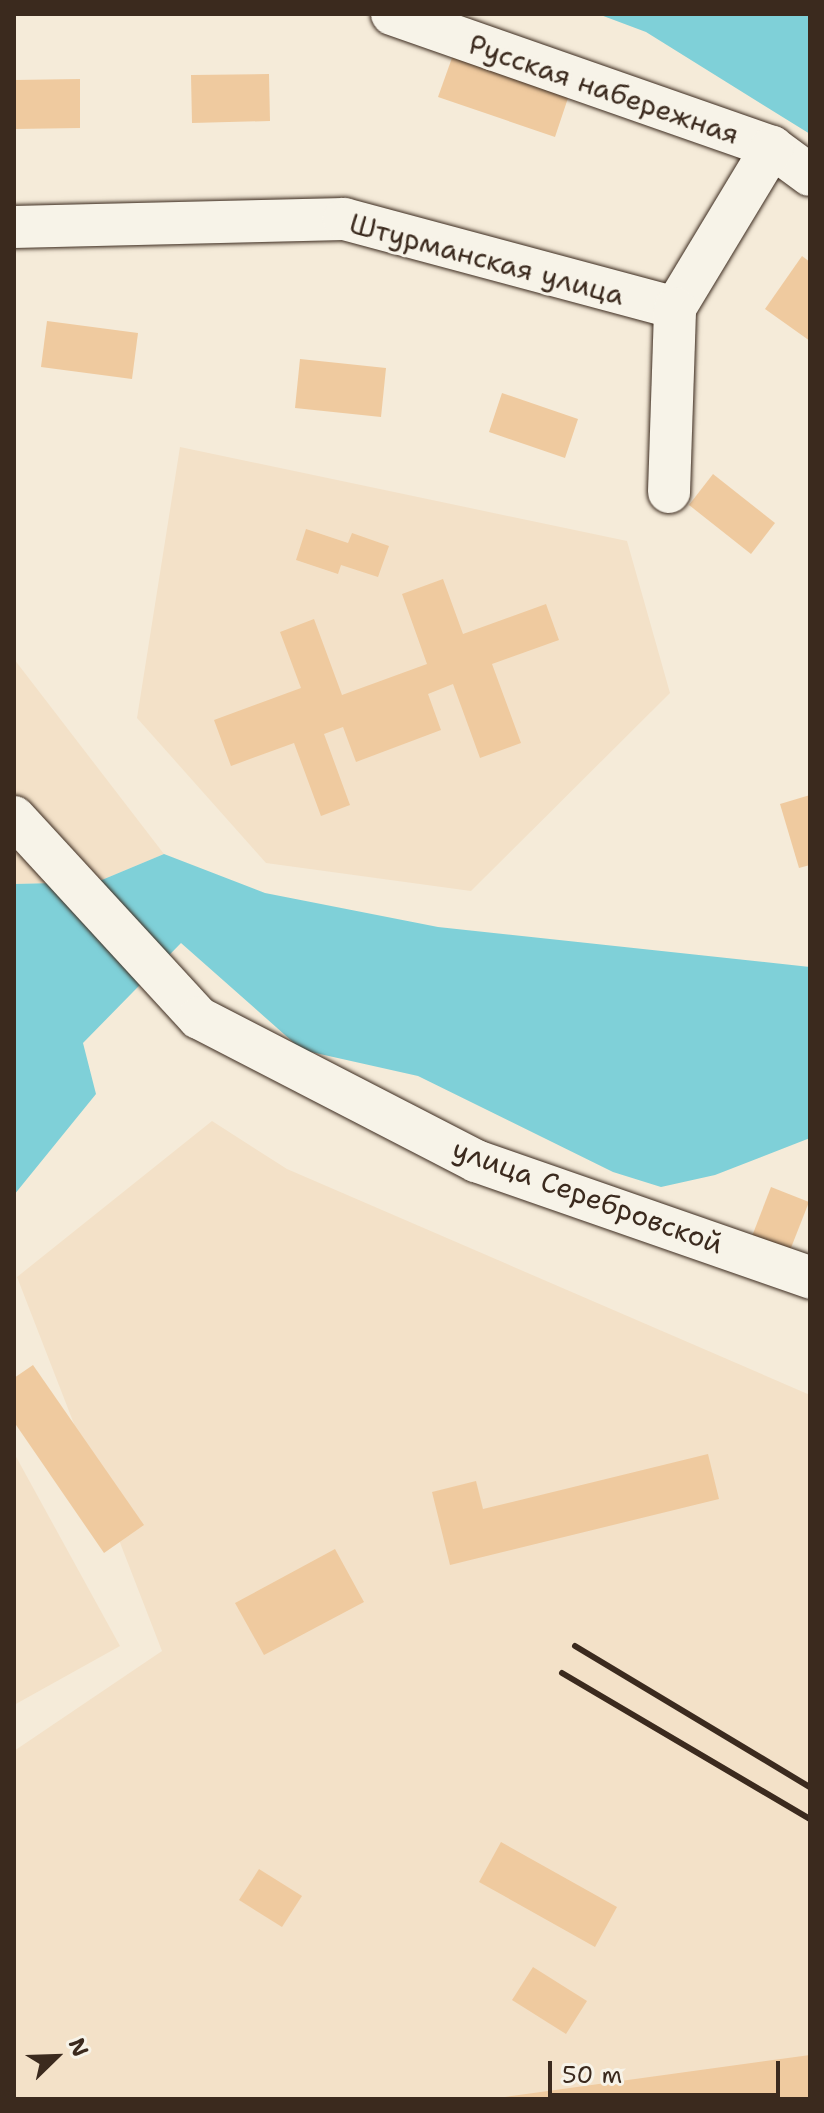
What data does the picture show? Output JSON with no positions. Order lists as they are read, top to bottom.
{
  "streets": {
    "street": ["Русская набережная", "Штурманская улица", "улица Серебровской"]
  },
  "scale_bar": "50 m",
  "north": "top right"
}
